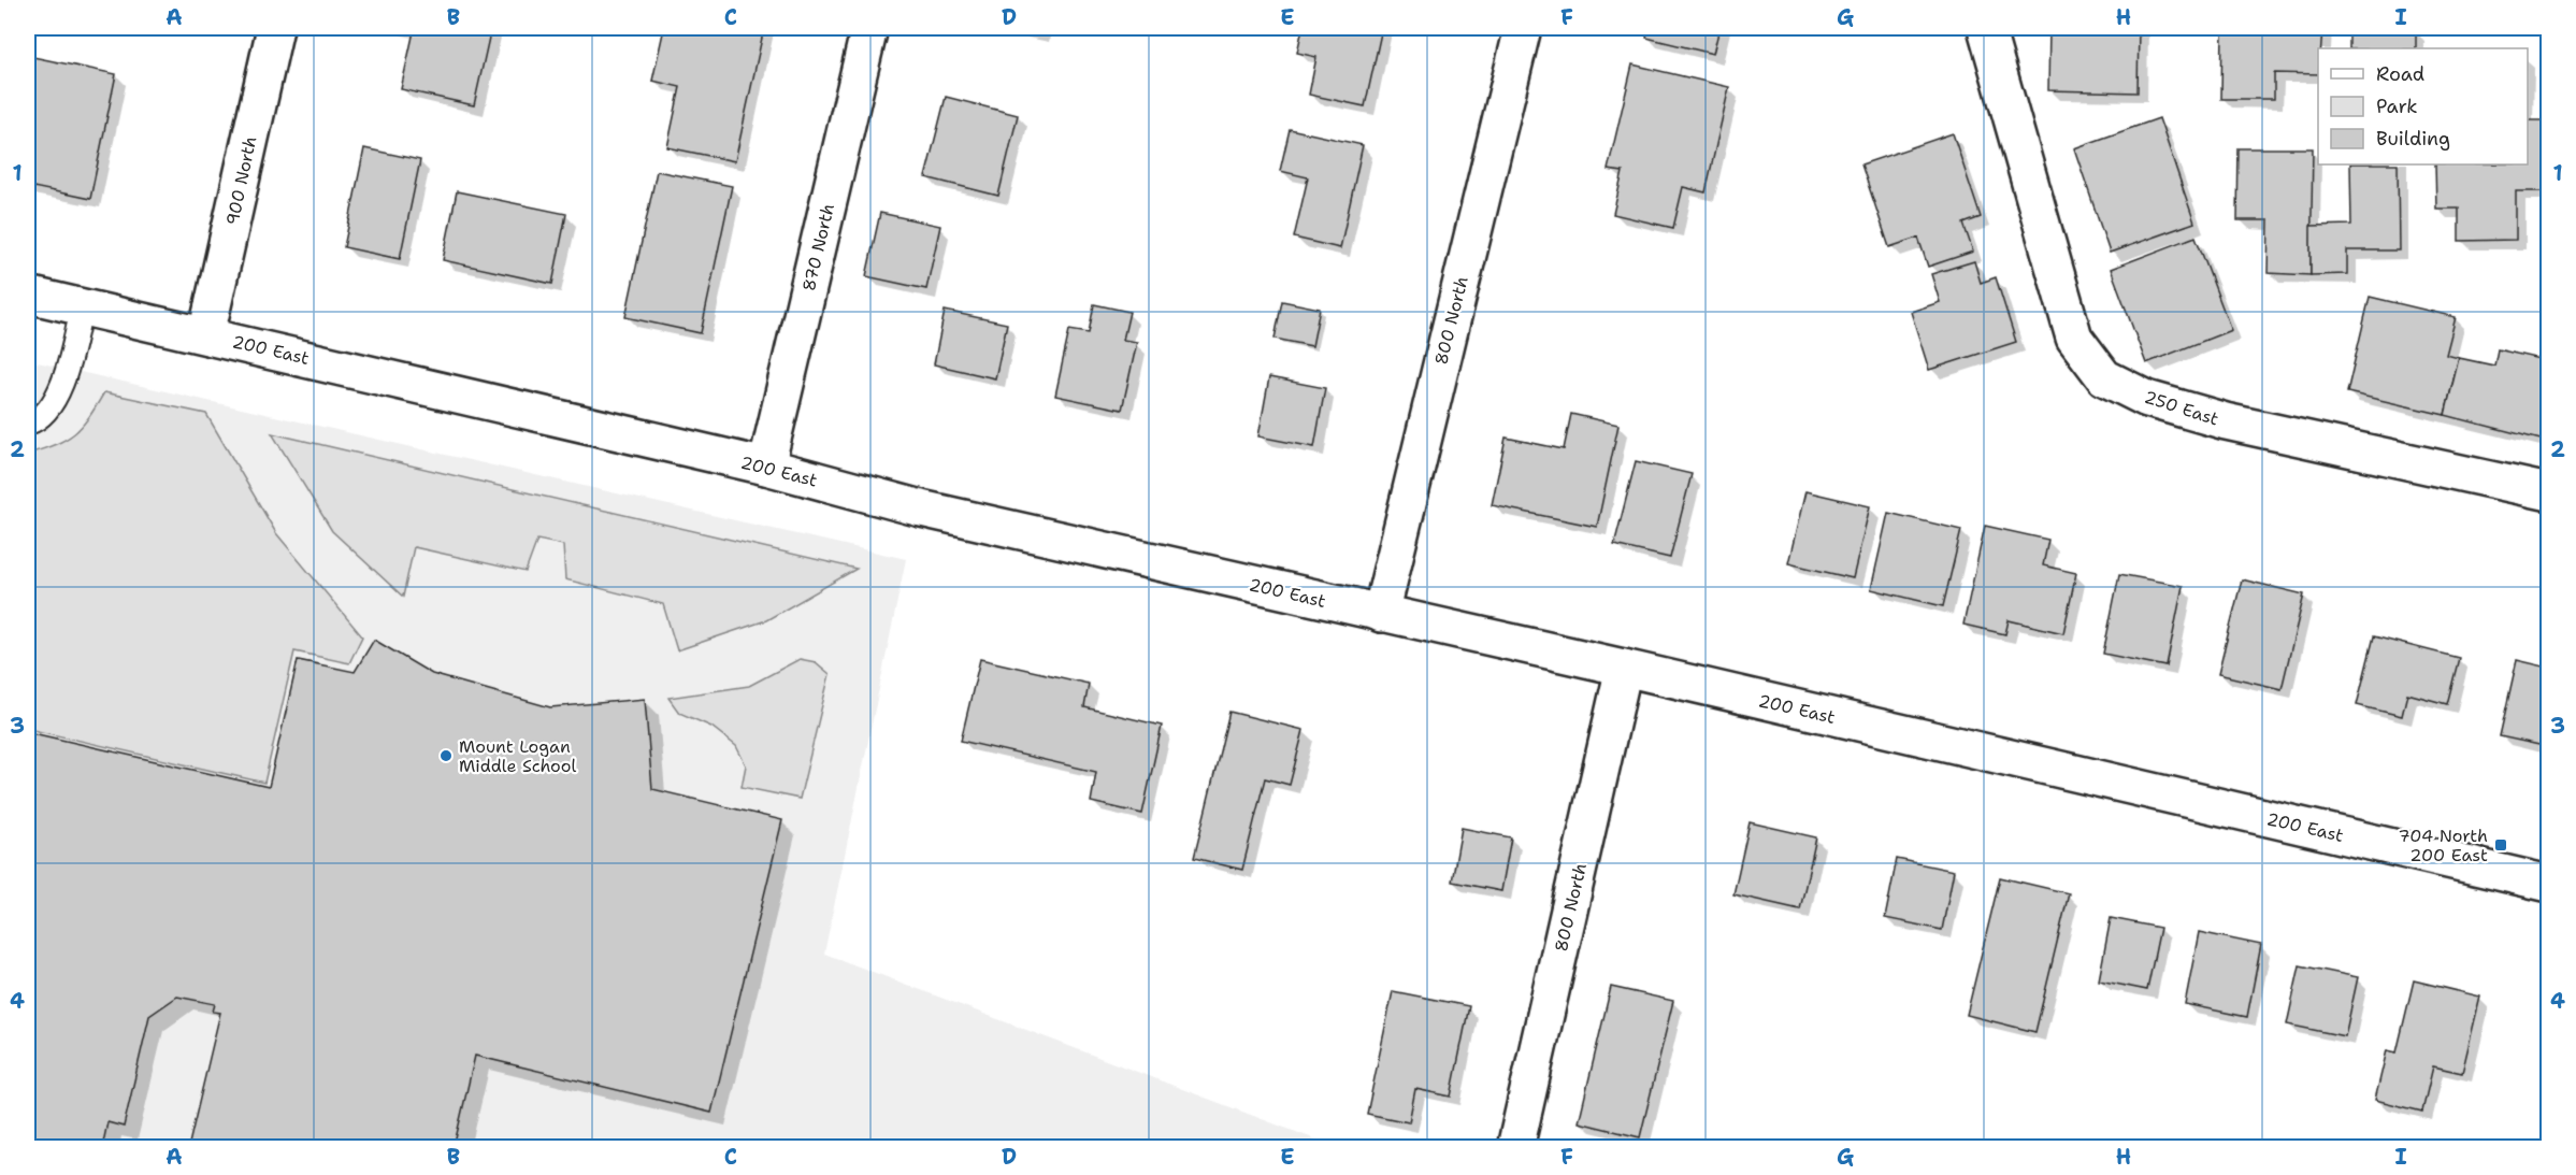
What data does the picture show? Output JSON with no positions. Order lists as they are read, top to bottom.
{
  "streets": {
    "street": [
      "900 North",
      "870 North",
      "800 North",
      "200 East",
      "250 East"
    ]
  },
  "crossings": [
    ["900 North", "200 East"],
    ["870 North", "200 East"],
    ["800 North", "200 East"]
  ],
  "places": {
    "other": ["Mount Logan Middle School"],
    "transit": ["704 North 200 East"]
  },
  "legend": ["Road", "Park", "Building"],
  "grid": {
    "columns": [
      "A",
      "B",
      "C",
      "D",
      "E",
      "F",
      "G",
      "H",
      "I"
    ],
    "rows": [
      "1",
      "2",
      "3",
      "4"
    ]
  }
}
